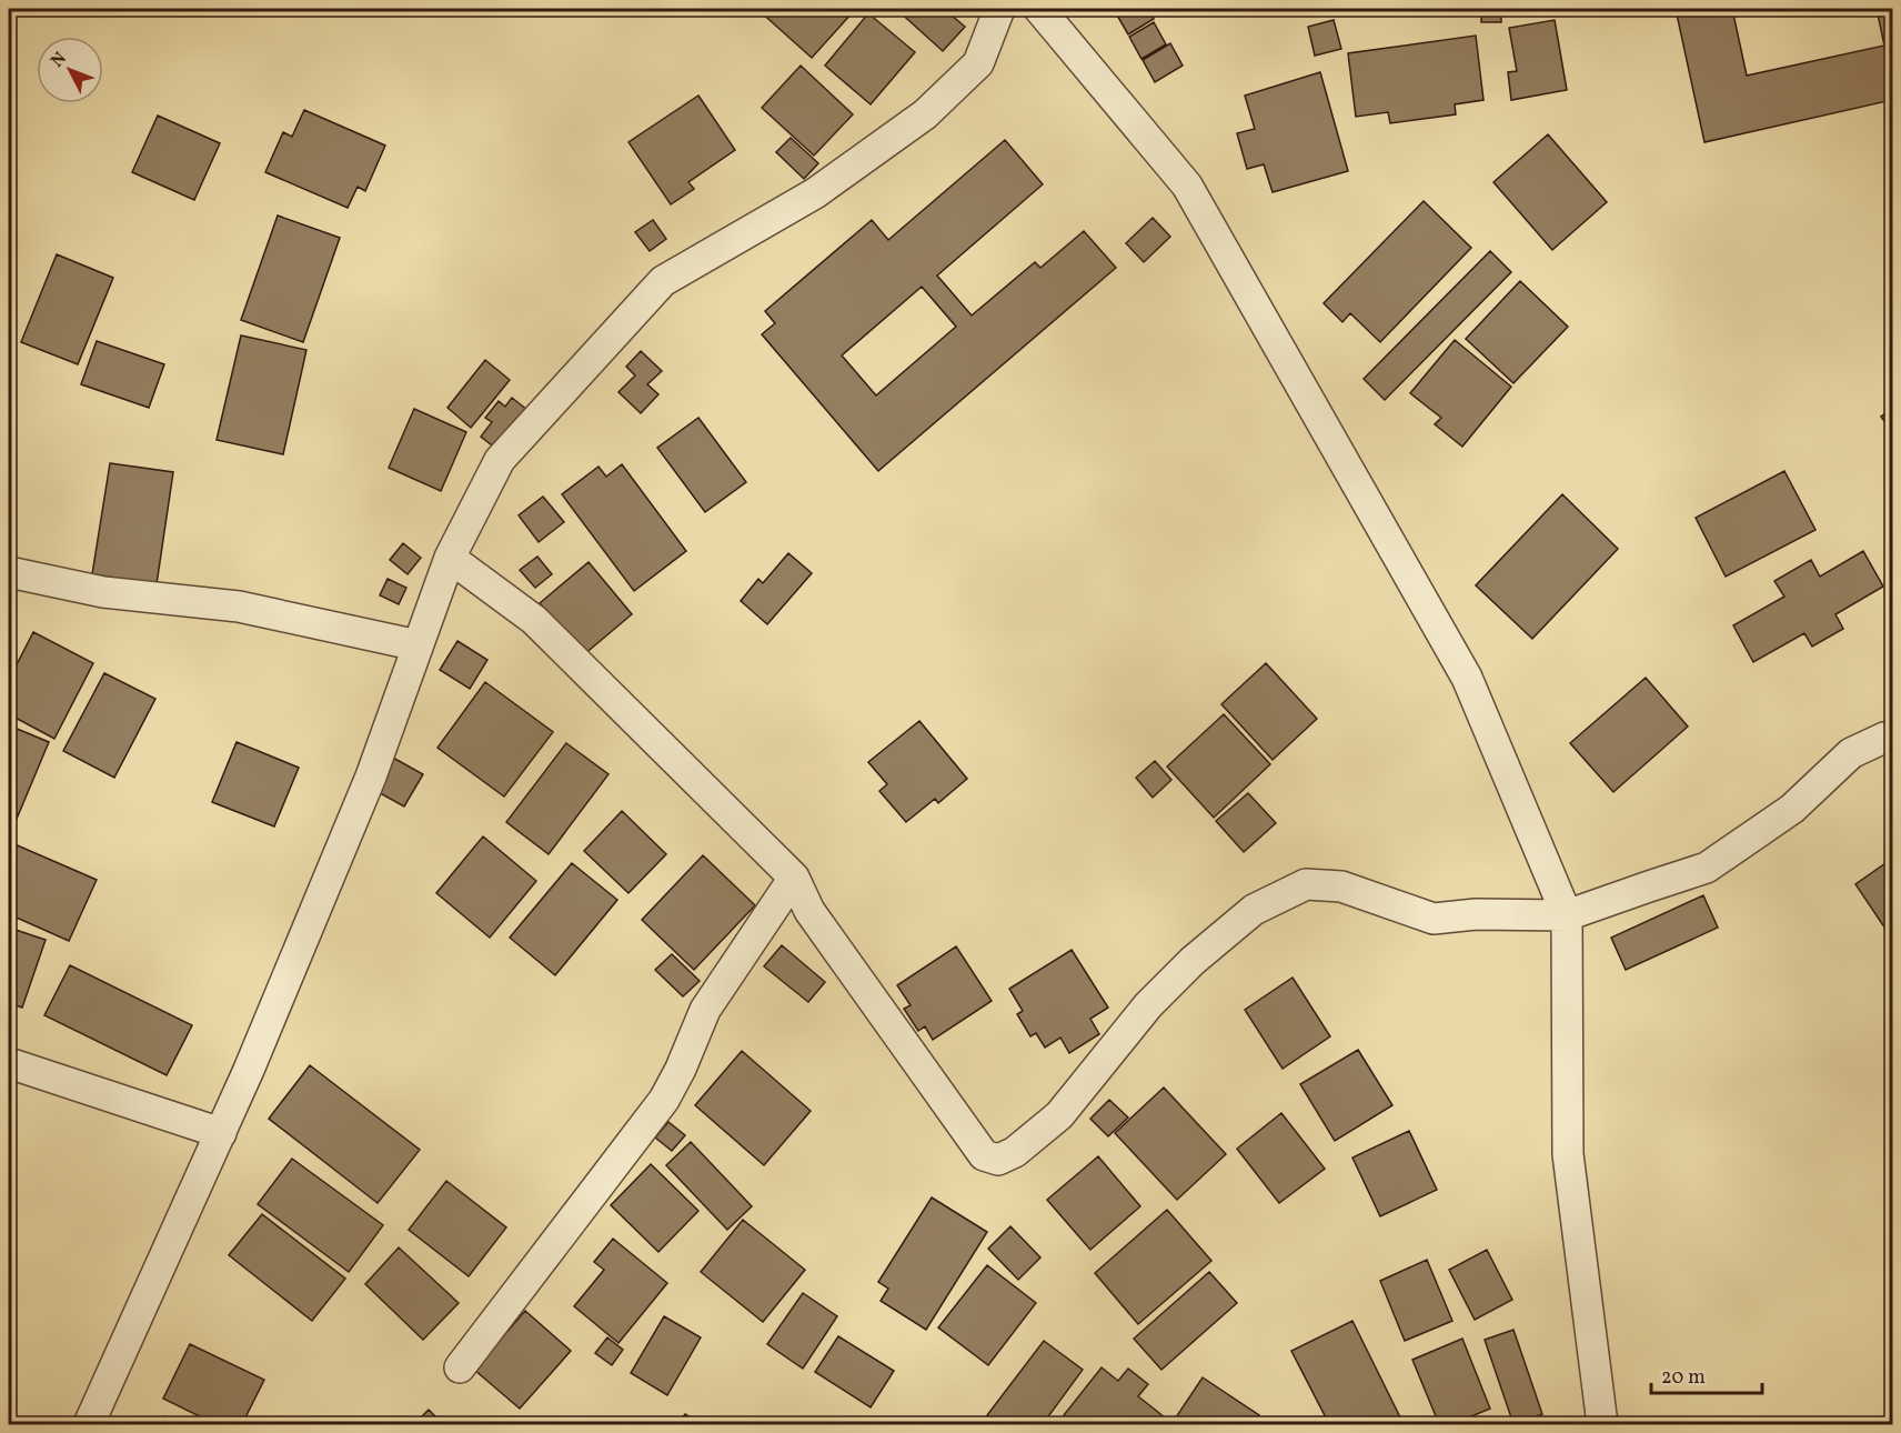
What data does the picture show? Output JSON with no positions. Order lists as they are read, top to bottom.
{
  "scale_bar": "20 m",
  "north": "top left"
}
